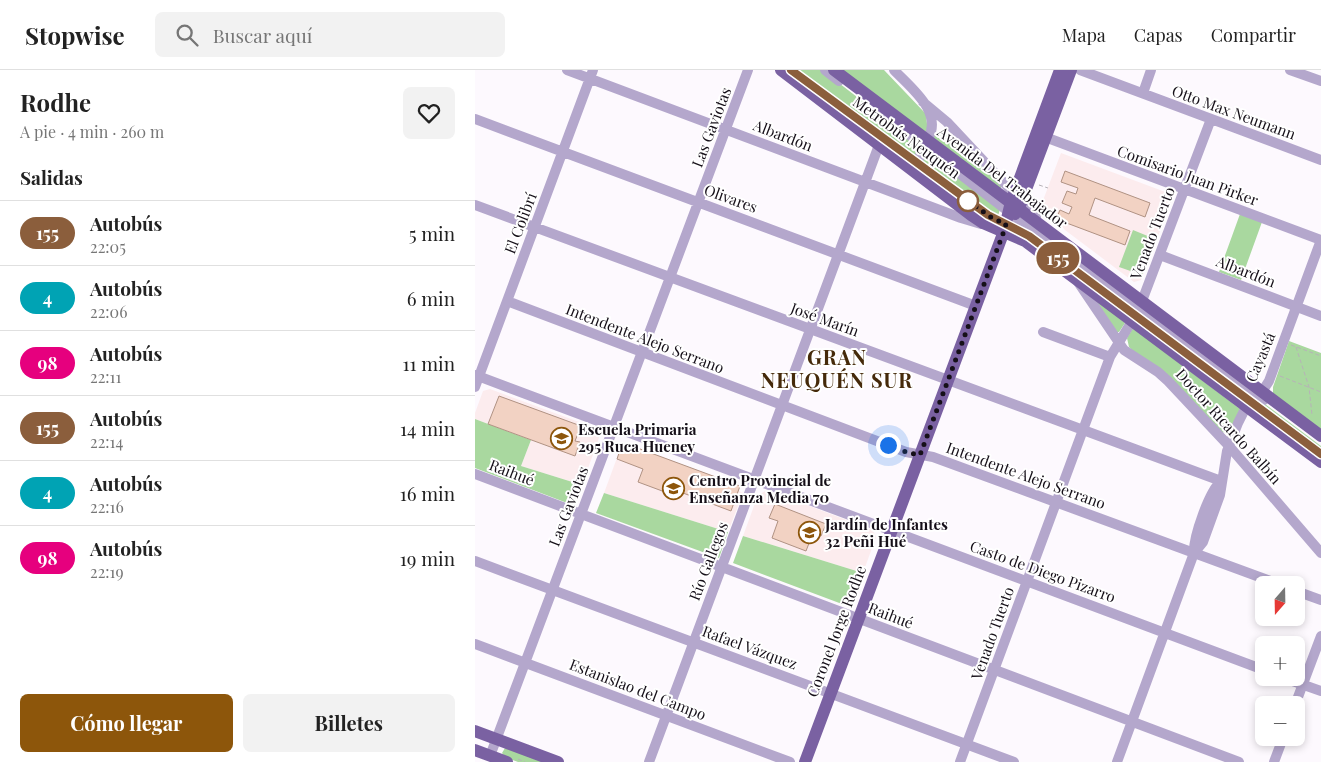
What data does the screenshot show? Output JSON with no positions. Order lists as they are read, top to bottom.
{
  "streets": {
    "main road": ["Avenida Del Trabajador", "Coronel Jorge Rodhe"],
    "street": [
      "Otto Max Neumann",
      "Las Gaviotas",
      "Albardón",
      "Metrobús Neuquén",
      "Comisario Juan Pirker",
      "Olivares",
      "El Colibrí",
      "Venado Tuerto",
      "José Marín",
      "Intendente Alejo Serrano",
      "Cayastá",
      "Doctor Ricardo Balbín",
      "Raihué",
      "Río Gallegos",
      "Casto de Diego Pizarro",
      "Rafael Vázquez",
      "Estanislao del Campo"
    ]
  },
  "crossings": [
    ["Otto Max Neumann", "Venado Tuerto"],
    ["Las Gaviotas", "Albardón"],
    ["Las Gaviotas", "Olivares"],
    ["Las Gaviotas", "José Marín"],
    ["Las Gaviotas", "Intendente Alejo Serrano"],
    ["Las Gaviotas", "Raihué"],
    ["Las Gaviotas", "Casto de Diego Pizarro"],
    ["Las Gaviotas", "Rafael Vázquez"],
    ["Las Gaviotas", "Estanislao del Campo"],
    ["Albardón", "Avenida Del Trabajador"],
    ["Albardón", "El Colibrí"],
    ["Albardón", "Venado Tuerto"],
    ["Albardón", "Cayastá"],
    ["Albardón", "Río Gallegos"],
    ["Metrobús Neuquén", "Avenida Del Trabajador"],
    ["Metrobús Neuquén", "Cayastá"],
    ["Metrobús Neuquén", "Coronel Jorge Rodhe"],
    ["Comisario Juan Pirker", "Venado Tuerto"],
    ["Comisario Juan Pirker", "Cayastá"],
    ["Comisario Juan Pirker", "Coronel Jorge Rodhe"],
    ["Avenida Del Trabajador", "Venado Tuerto"],
    ["Avenida Del Trabajador", "Cayastá"],
    ["Avenida Del Trabajador", "Doctor Ricardo Balbín"],
    ["Avenida Del Trabajador", "Río Gallegos"],
    ["Avenida Del Trabajador", "Coronel Jorge Rodhe"],
    ["Olivares", "El Colibrí"],
    ["Olivares", "Río Gallegos"],
    ["Olivares", "Coronel Jorge Rodhe"],
    ["El Colibrí", "José Marín"],
    ["El Colibrí", "Intendente Alejo Serrano"],
    ["El Colibrí", "Casto de Diego Pizarro"],
    ["Venado Tuerto", "José Marín"],
    ["Venado Tuerto", "Intendente Alejo Serrano"],
    ["Venado Tuerto", "Doctor Ricardo Balbín"],
    ["Venado Tuerto", "Raihué"],
    ["Venado Tuerto", "Casto de Diego Pizarro"],
    ["Venado Tuerto", "Rafael Vázquez"],
    ["José Marín", "Cayastá"],
    ["José Marín", "Río Gallegos"],
    ["José Marín", "Coronel Jorge Rodhe"],
    ["Intendente Alejo Serrano", "Cayastá"],
    ["Intendente Alejo Serrano", "Río Gallegos"],
    ["Intendente Alejo Serrano", "Coronel Jorge Rodhe"],
    ["Cayastá", "Doctor Ricardo Balbín"],
    ["Cayastá", "Raihué"],
    ["Cayastá", "Casto de Diego Pizarro"],
    ["Raihué", "Río Gallegos"],
    ["Raihué", "Coronel Jorge Rodhe"],
    ["Río Gallegos", "Casto de Diego Pizarro"],
    ["Río Gallegos", "Rafael Vázquez"],
    ["Río Gallegos", "Estanislao del Campo"],
    ["Casto de Diego Pizarro", "Coronel Jorge Rodhe"],
    ["Coronel Jorge Rodhe", "Rafael Vázquez"]
  ],
  "districts": ["GRAN NEUQUÉN SUR"],
  "places": {
    "school or university": ["Escuela Primaria 295 Ruca Hueney", "Centro Provincial de Enseñanza Media 70", "Jardín de Infantes 32 Peñi Hué"]
  },
  "lines": ["bus line 155"],
  "north": "bottom",
  "page": {
    "header": "Stopwise",
    "search": "Buscar aquí",
    "nav": ["Mapa", "Capas", "Compartir"],
    "heading": [
      ["Rodhe", "A pie · 4 min · 260 m"],
      "Salidas"
    ],
    "on_map": "155",
    "list": [
      {
        "mark": "155",
        "name": "Autobús",
        "note": "22:05",
        "value": "5 min"
      },
      {
        "mark": "4",
        "name": "Autobús",
        "note": "22:06",
        "value": "6 min"
      },
      {
        "mark": "98",
        "name": "Autobús",
        "note": "22:11",
        "value": "11 min"
      },
      {
        "mark": "155",
        "name": "Autobús",
        "note": "22:14",
        "value": "14 min"
      },
      {
        "mark": "4",
        "name": "Autobús",
        "note": "22:16",
        "value": "16 min"
      },
      {
        "mark": "98",
        "name": "Autobús",
        "note": "22:19",
        "value": "19 min"
      }
    ],
    "map_buttons": ["+", "−"],
    "buttons": ["Cómo llegar", "Billetes"]
  }
}
